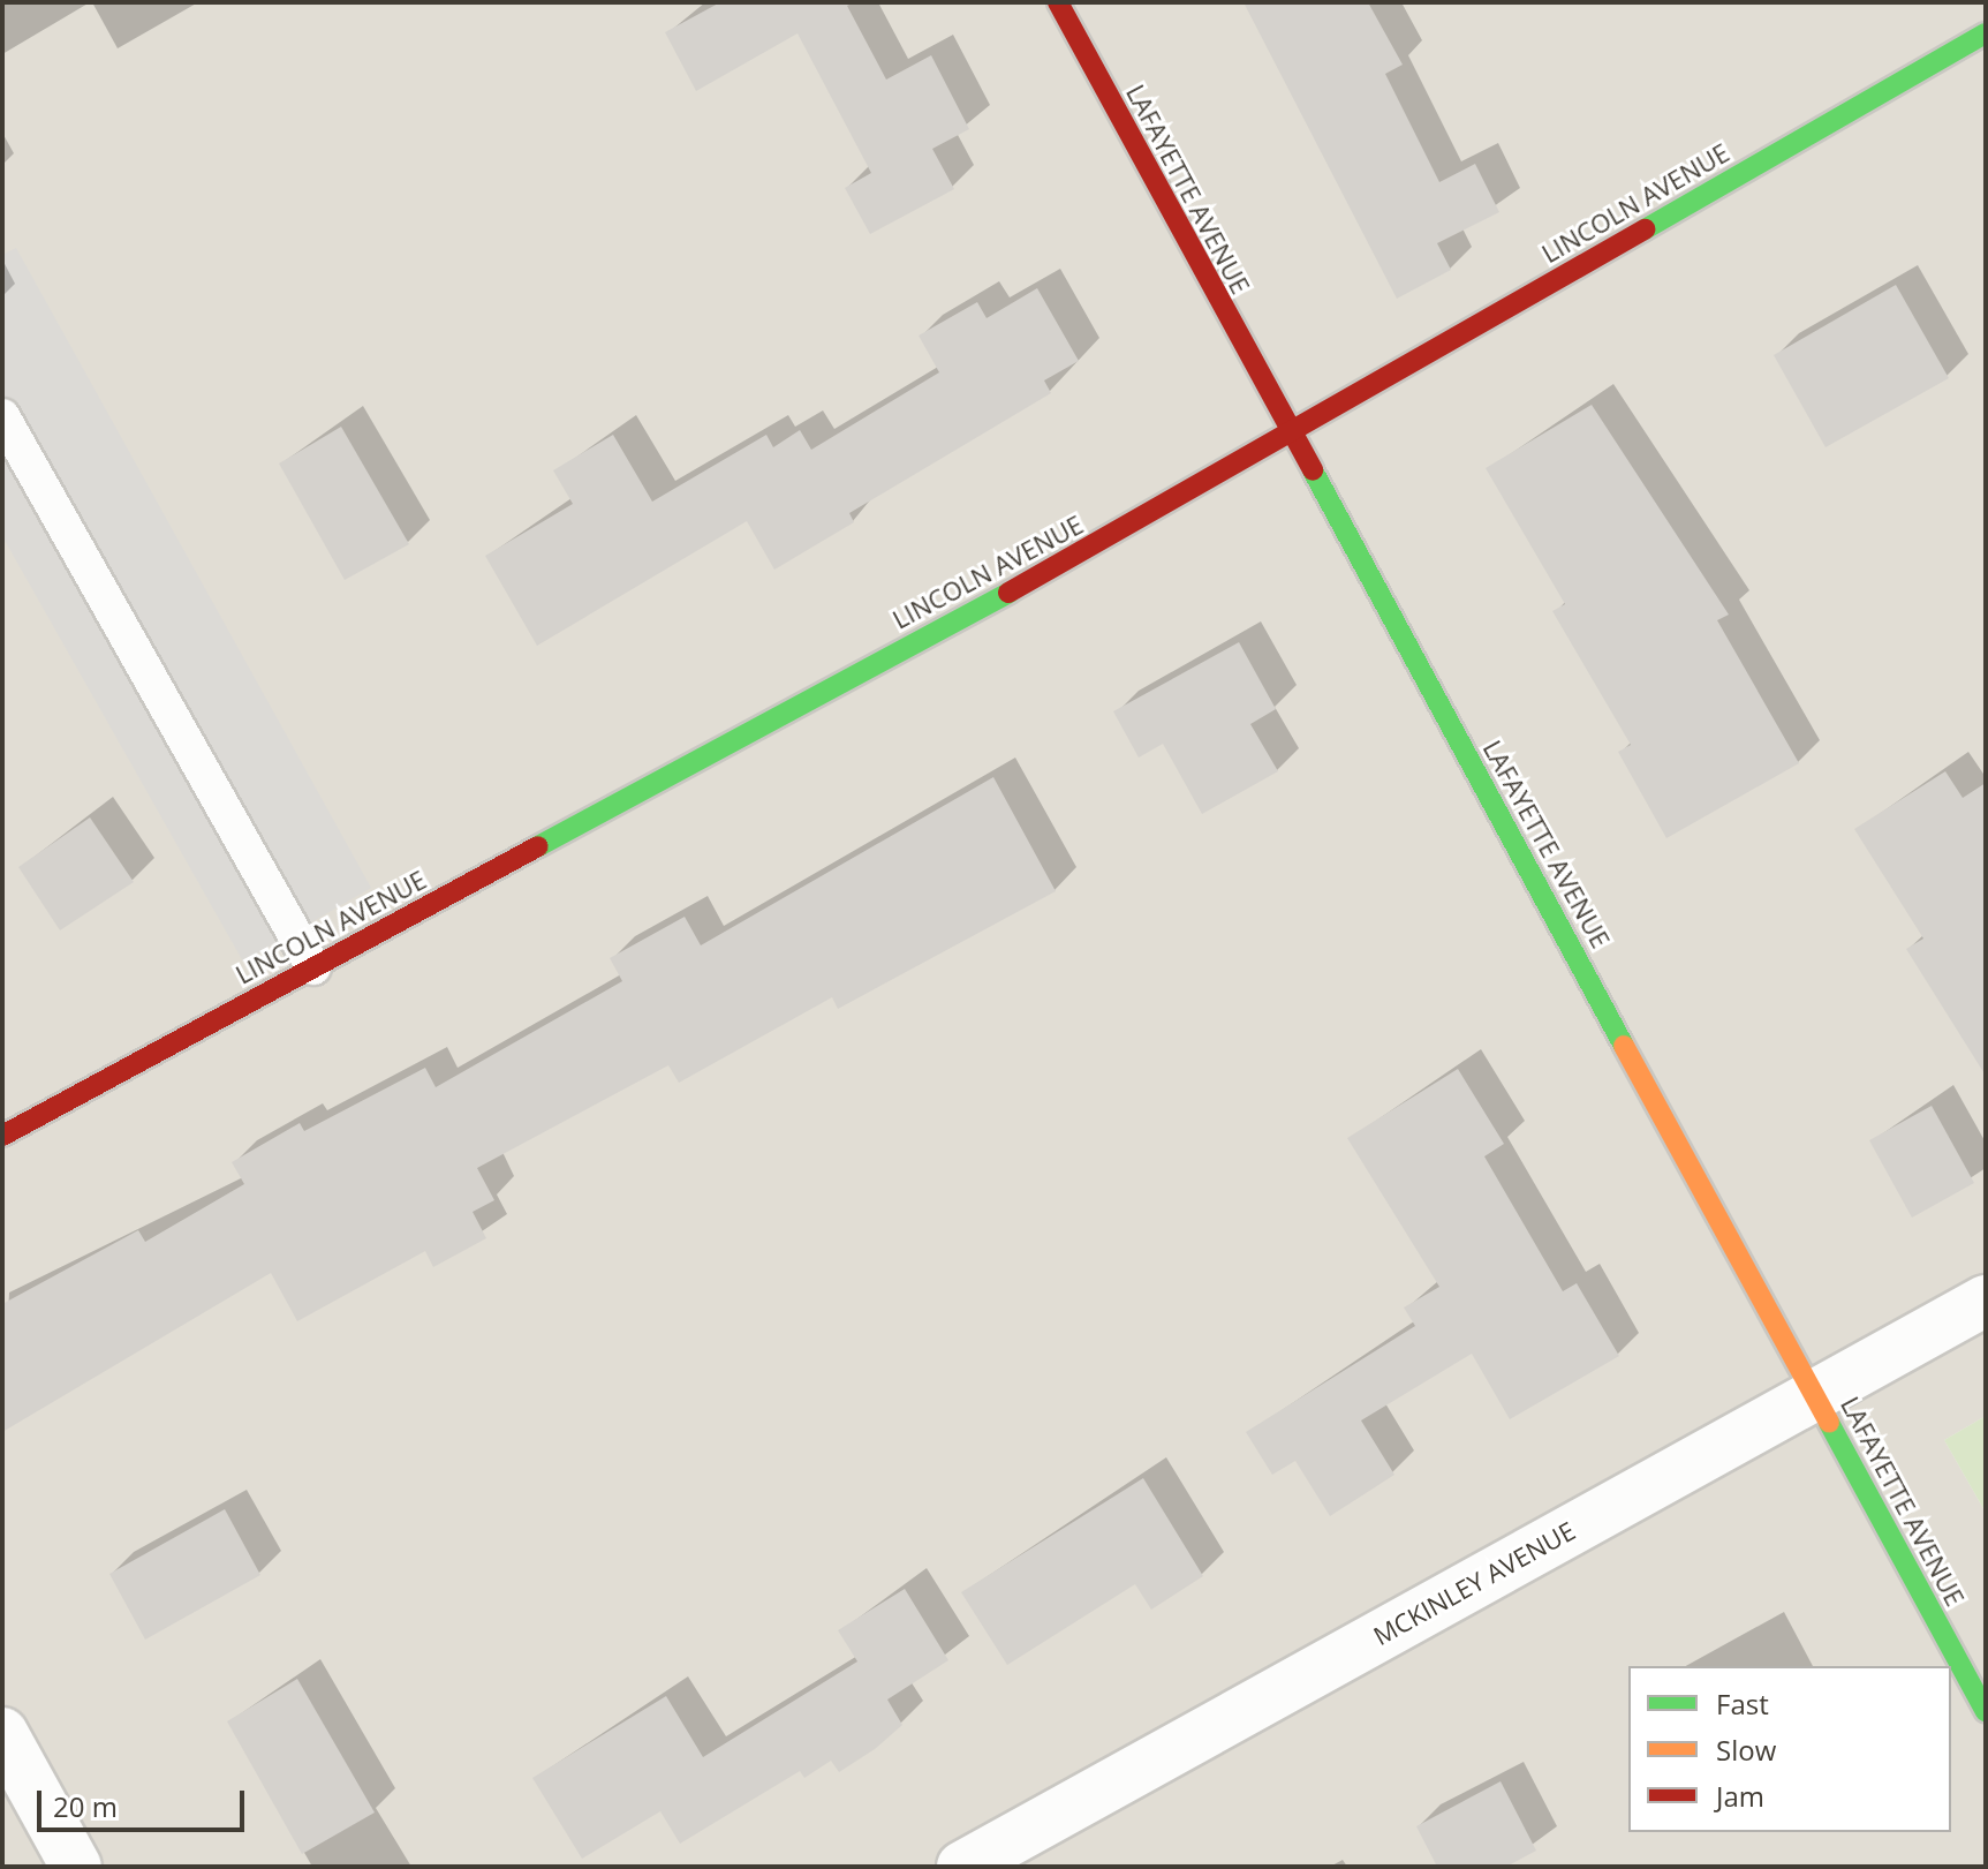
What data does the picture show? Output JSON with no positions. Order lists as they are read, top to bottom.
{
  "streets": {
    "street": ["LAFAYETTE AVENUE", "LINCOLN AVENUE", "MCKINLEY AVENUE"]
  },
  "crossings": [
    ["LAFAYETTE AVENUE", "LINCOLN AVENUE"],
    ["LAFAYETTE AVENUE", "MCKINLEY AVENUE"]
  ],
  "legend": ["Fast", "Slow", "Jam"],
  "scale_bar": "20 m"
}
